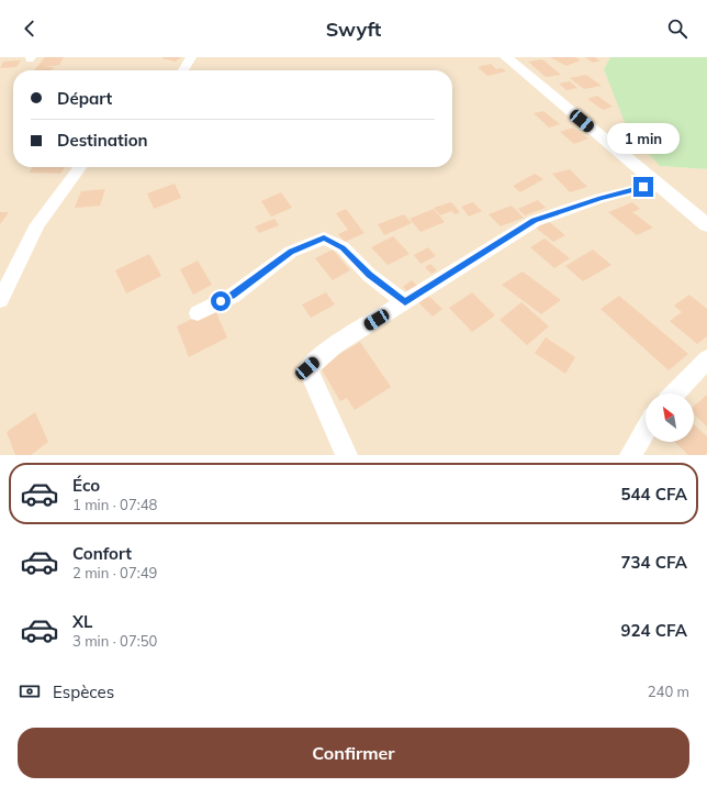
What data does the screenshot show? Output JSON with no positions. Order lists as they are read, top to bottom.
{
  "north": "top left",
  "page": {
    "header": "Swyft",
    "banner": ["Départ", "Destination"],
    "bubble": "1 min",
    "list": [
      {
        "name": "Éco",
        "note": "1 min · 07:48",
        "value": "544 CFA"
      },
      {
        "name": "Confort",
        "note": "2 min · 07:49",
        "value": "734 CFA"
      },
      {
        "name": "XL",
        "note": "3 min · 07:50",
        "value": "924 CFA"
      }
    ],
    "pay": ["Espèces", "240 m"],
    "buttons": "Confirmer"
  }
}
